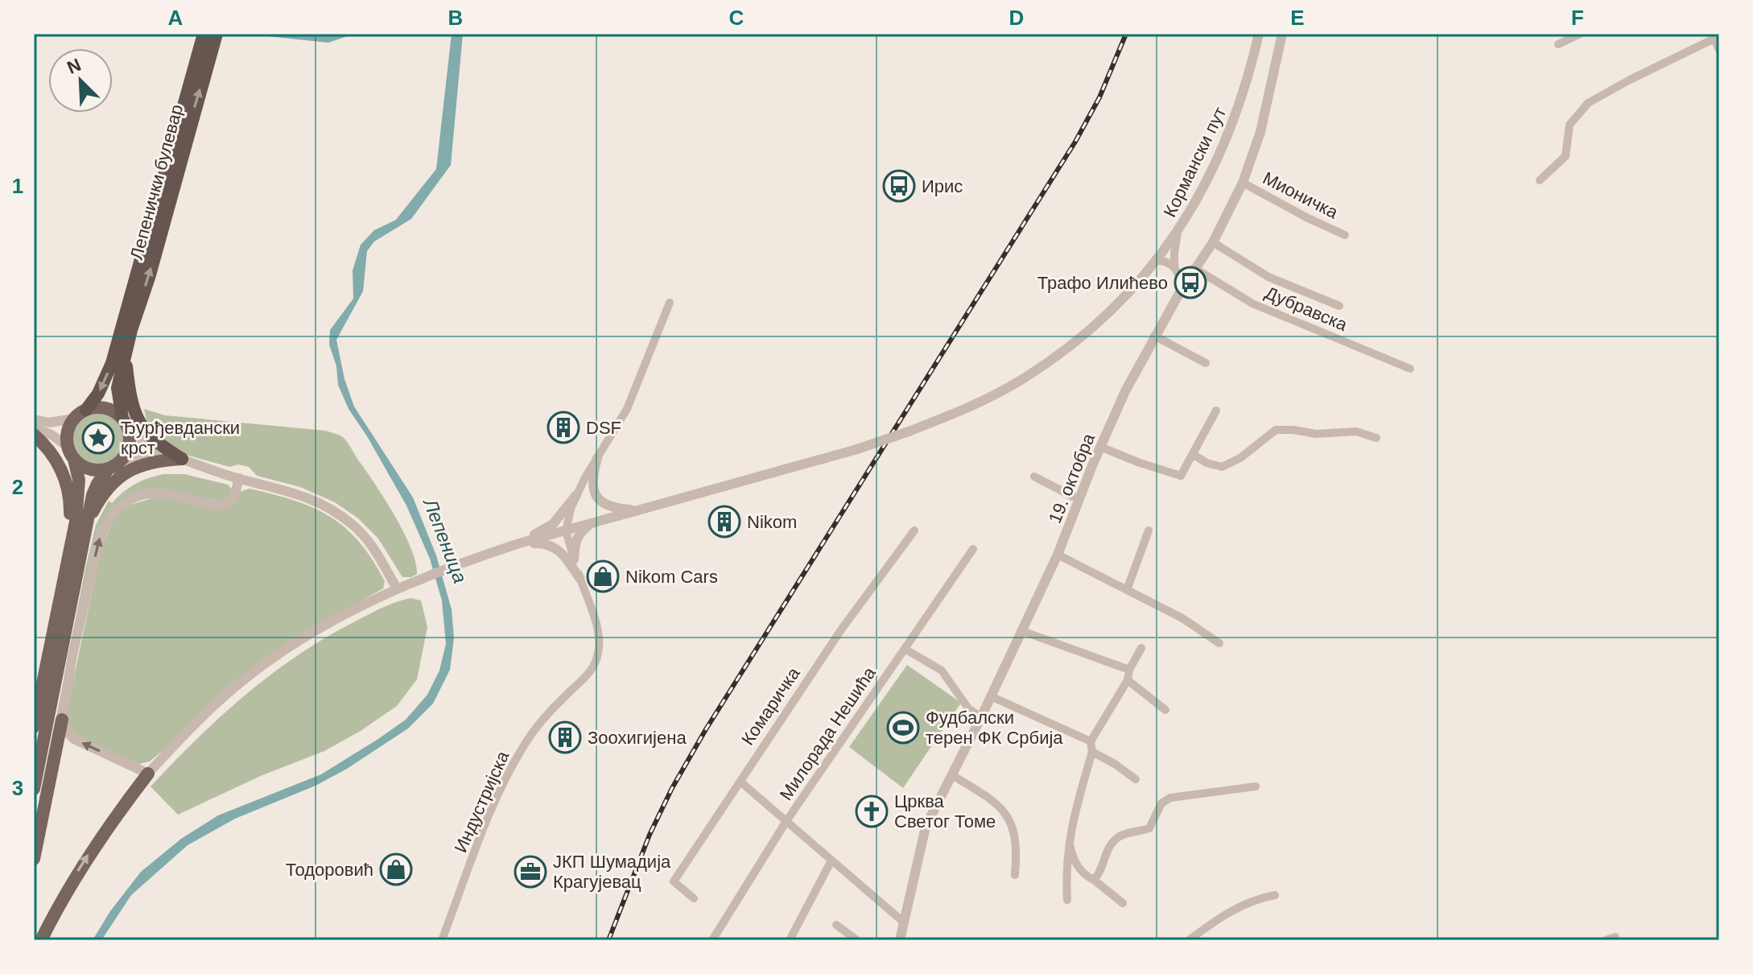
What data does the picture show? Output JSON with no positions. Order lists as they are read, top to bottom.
{
  "streets": {
    "highway": ["Лепенички булевар"],
    "street": [
      "Кормански пут",
      "Мионичка",
      "Дубравска",
      "19. октобра",
      "Комаричка",
      "Милорада Нешића",
      "Индустријска"
    ]
  },
  "crossings": [
    ["Кормански пут", "Индустријска"],
    ["Мионичка", "19. октобра"],
    ["Дубравска", "19. октобра"]
  ],
  "water": ["Лепеница"],
  "places": {
    "bus stop": ["Ирис", "Трафо Илићево"],
    "building": ["DSF", "Nikom", "Зоохигијена"],
    "place": ["Ђурђевдански крст"],
    "shop": ["Nikom Cars", "Тодоровић"],
    "sports": ["Фудбалски терен ФК Србија"],
    "church": ["Црква Светог Томе"],
    "office": ["ЈКП Шумадија Крагујевац"]
  },
  "north": "top left",
  "grid": {
    "columns": [
      "A",
      "B",
      "C",
      "D",
      "E",
      "F"
    ],
    "rows": ["1", "2", "3"]
  }
}
